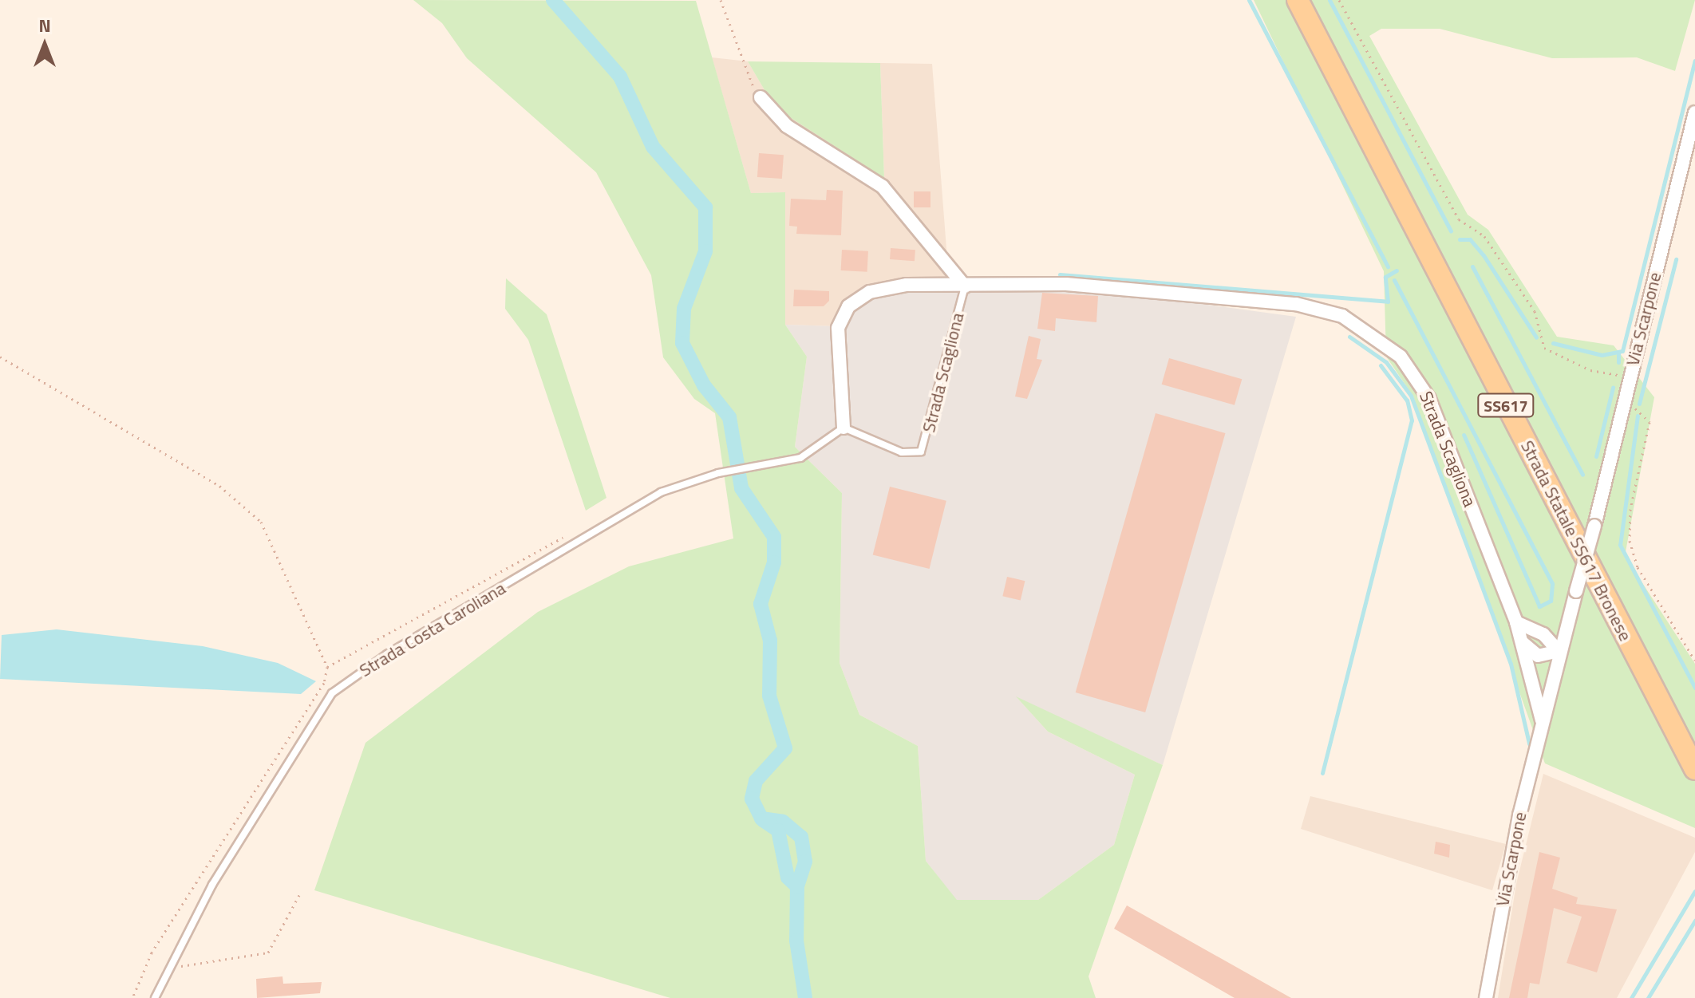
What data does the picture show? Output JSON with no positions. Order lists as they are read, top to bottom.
{
  "streets": {
    "main road": ["SS617", "Strada Statale SS617 Bronese"],
    "street": ["Via Scarpone", "Strada Scagliona"],
    "lane": ["Strada Costa Caroliana"]
  },
  "crossings": [
    ["Via Scarpone", "Strada Scagliona"],
    ["Strada Scagliona", "Strada Costa Caroliana"],
    ["SS617", "Strada Statale SS617 Bronese"]
  ],
  "north": "top"
}
